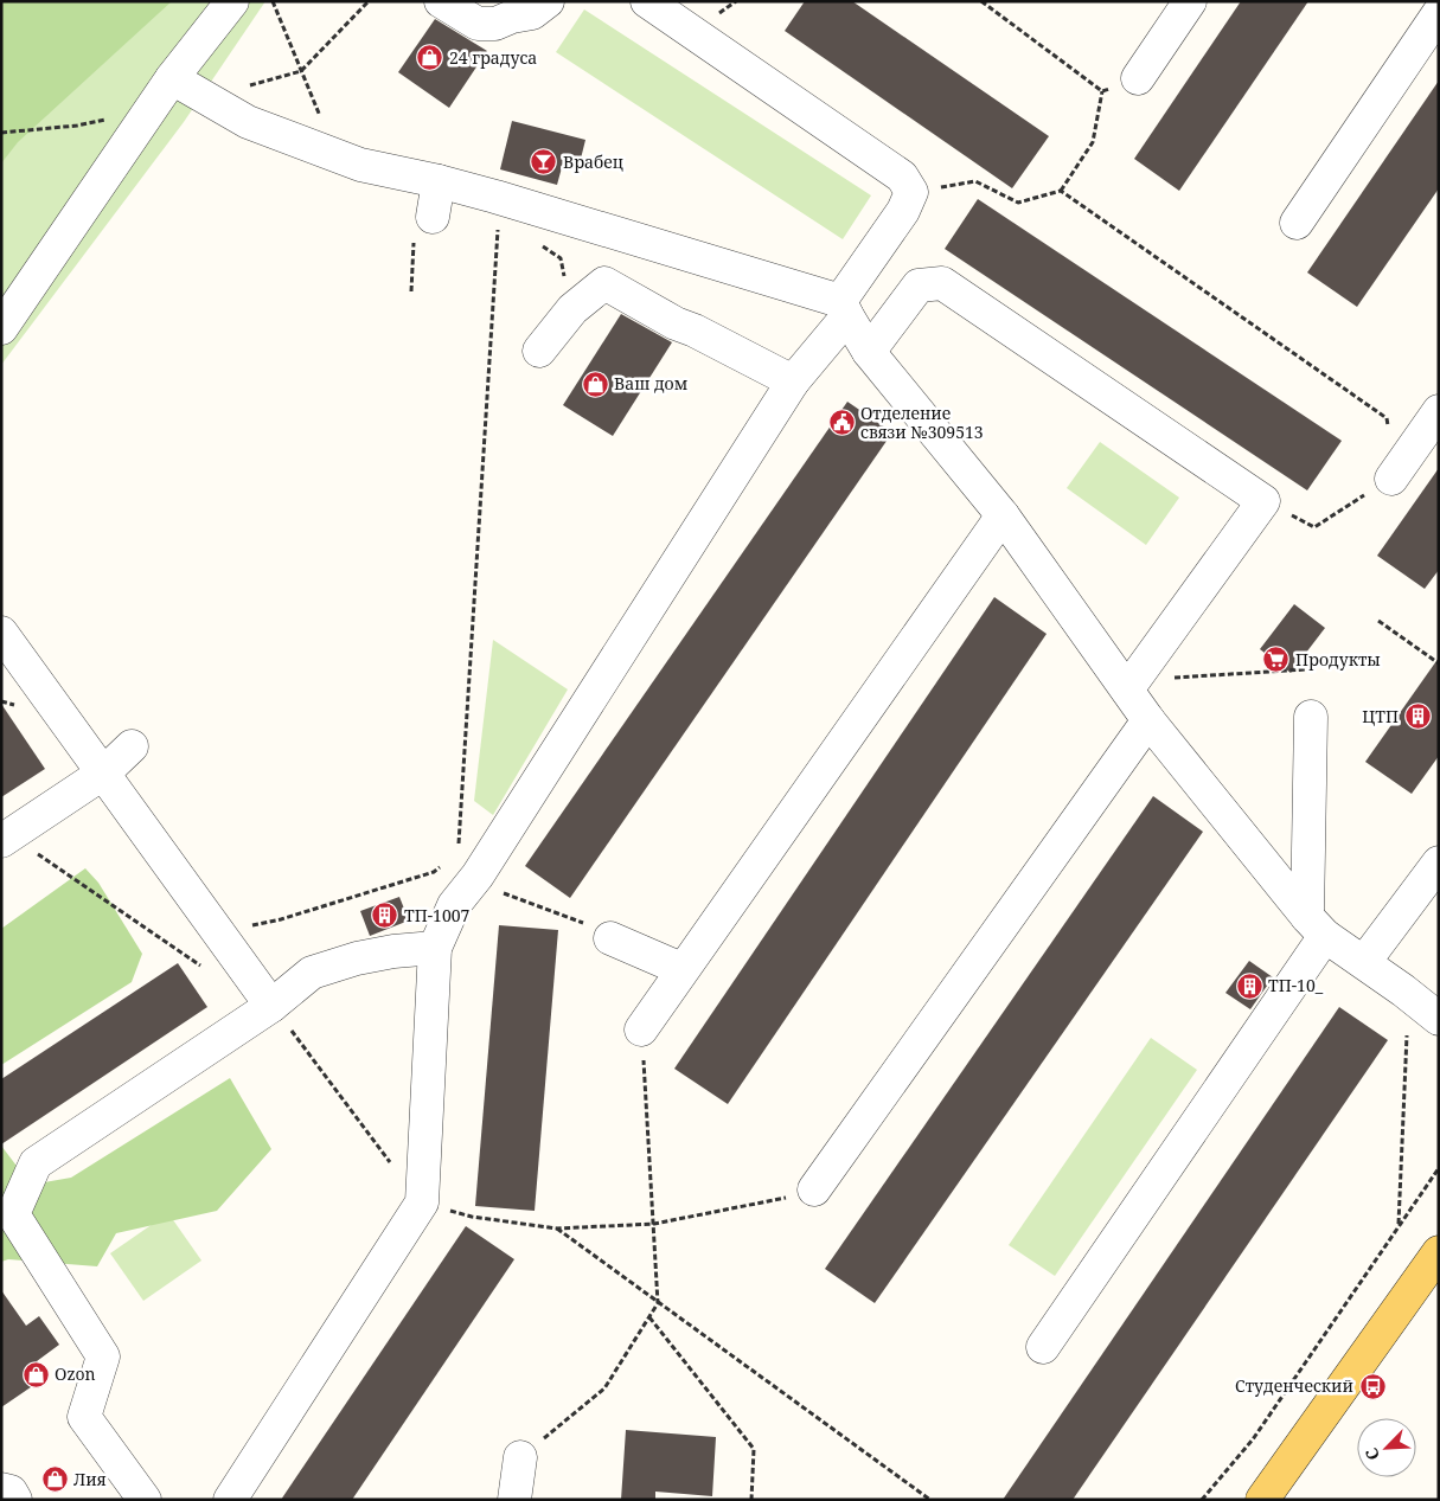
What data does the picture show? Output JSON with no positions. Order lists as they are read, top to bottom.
{
  "places": {
    "shop": [
      "24 градуса",
      "Ваш дом",
      "Ozon",
      "Лия"
    ],
    "bar": ["Врабец"],
    "public building": ["Отделение связи №309513"],
    "supermarket": ["Продукты"],
    "building": ["ЦТП", "ТП-1007", "ТП-10_"],
    "bus stop": ["Студенческий"]
  },
  "north": "bottom left"
}
